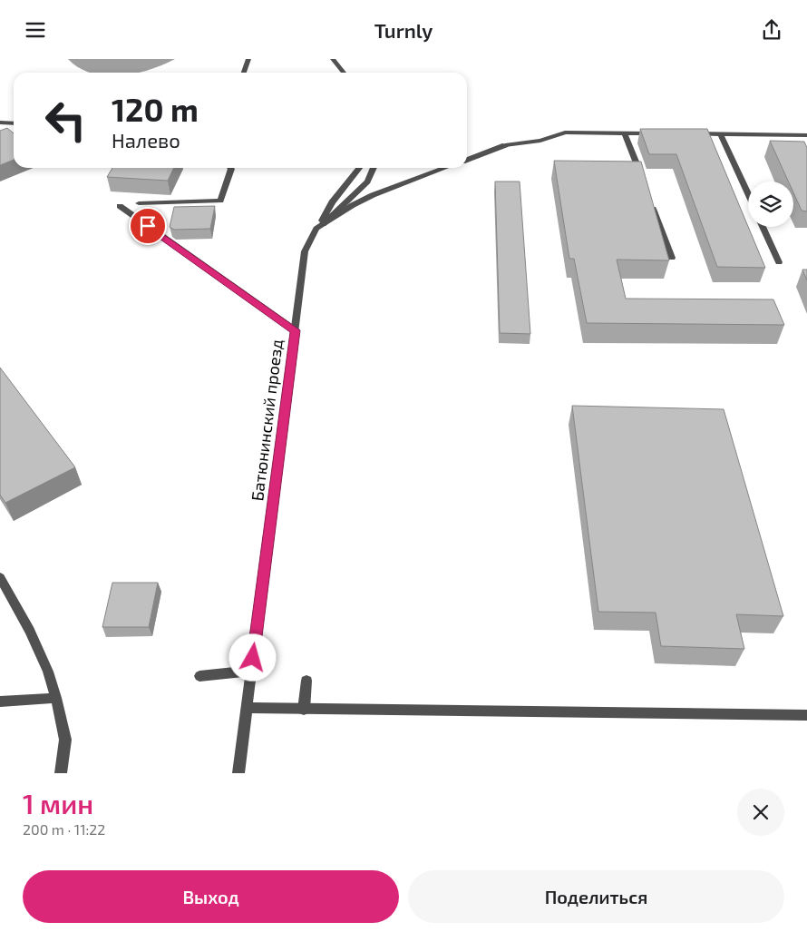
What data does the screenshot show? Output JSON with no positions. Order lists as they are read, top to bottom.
{
  "streets": {
    "street": ["Батюнинский проезд"]
  },
  "page": {
    "header": "Turnly",
    "turn": ["120 m", "Налево"],
    "heading": ["1 мин", "200 m · 11:22"],
    "buttons": ["Выход", "Поделиться"]
  }
}
